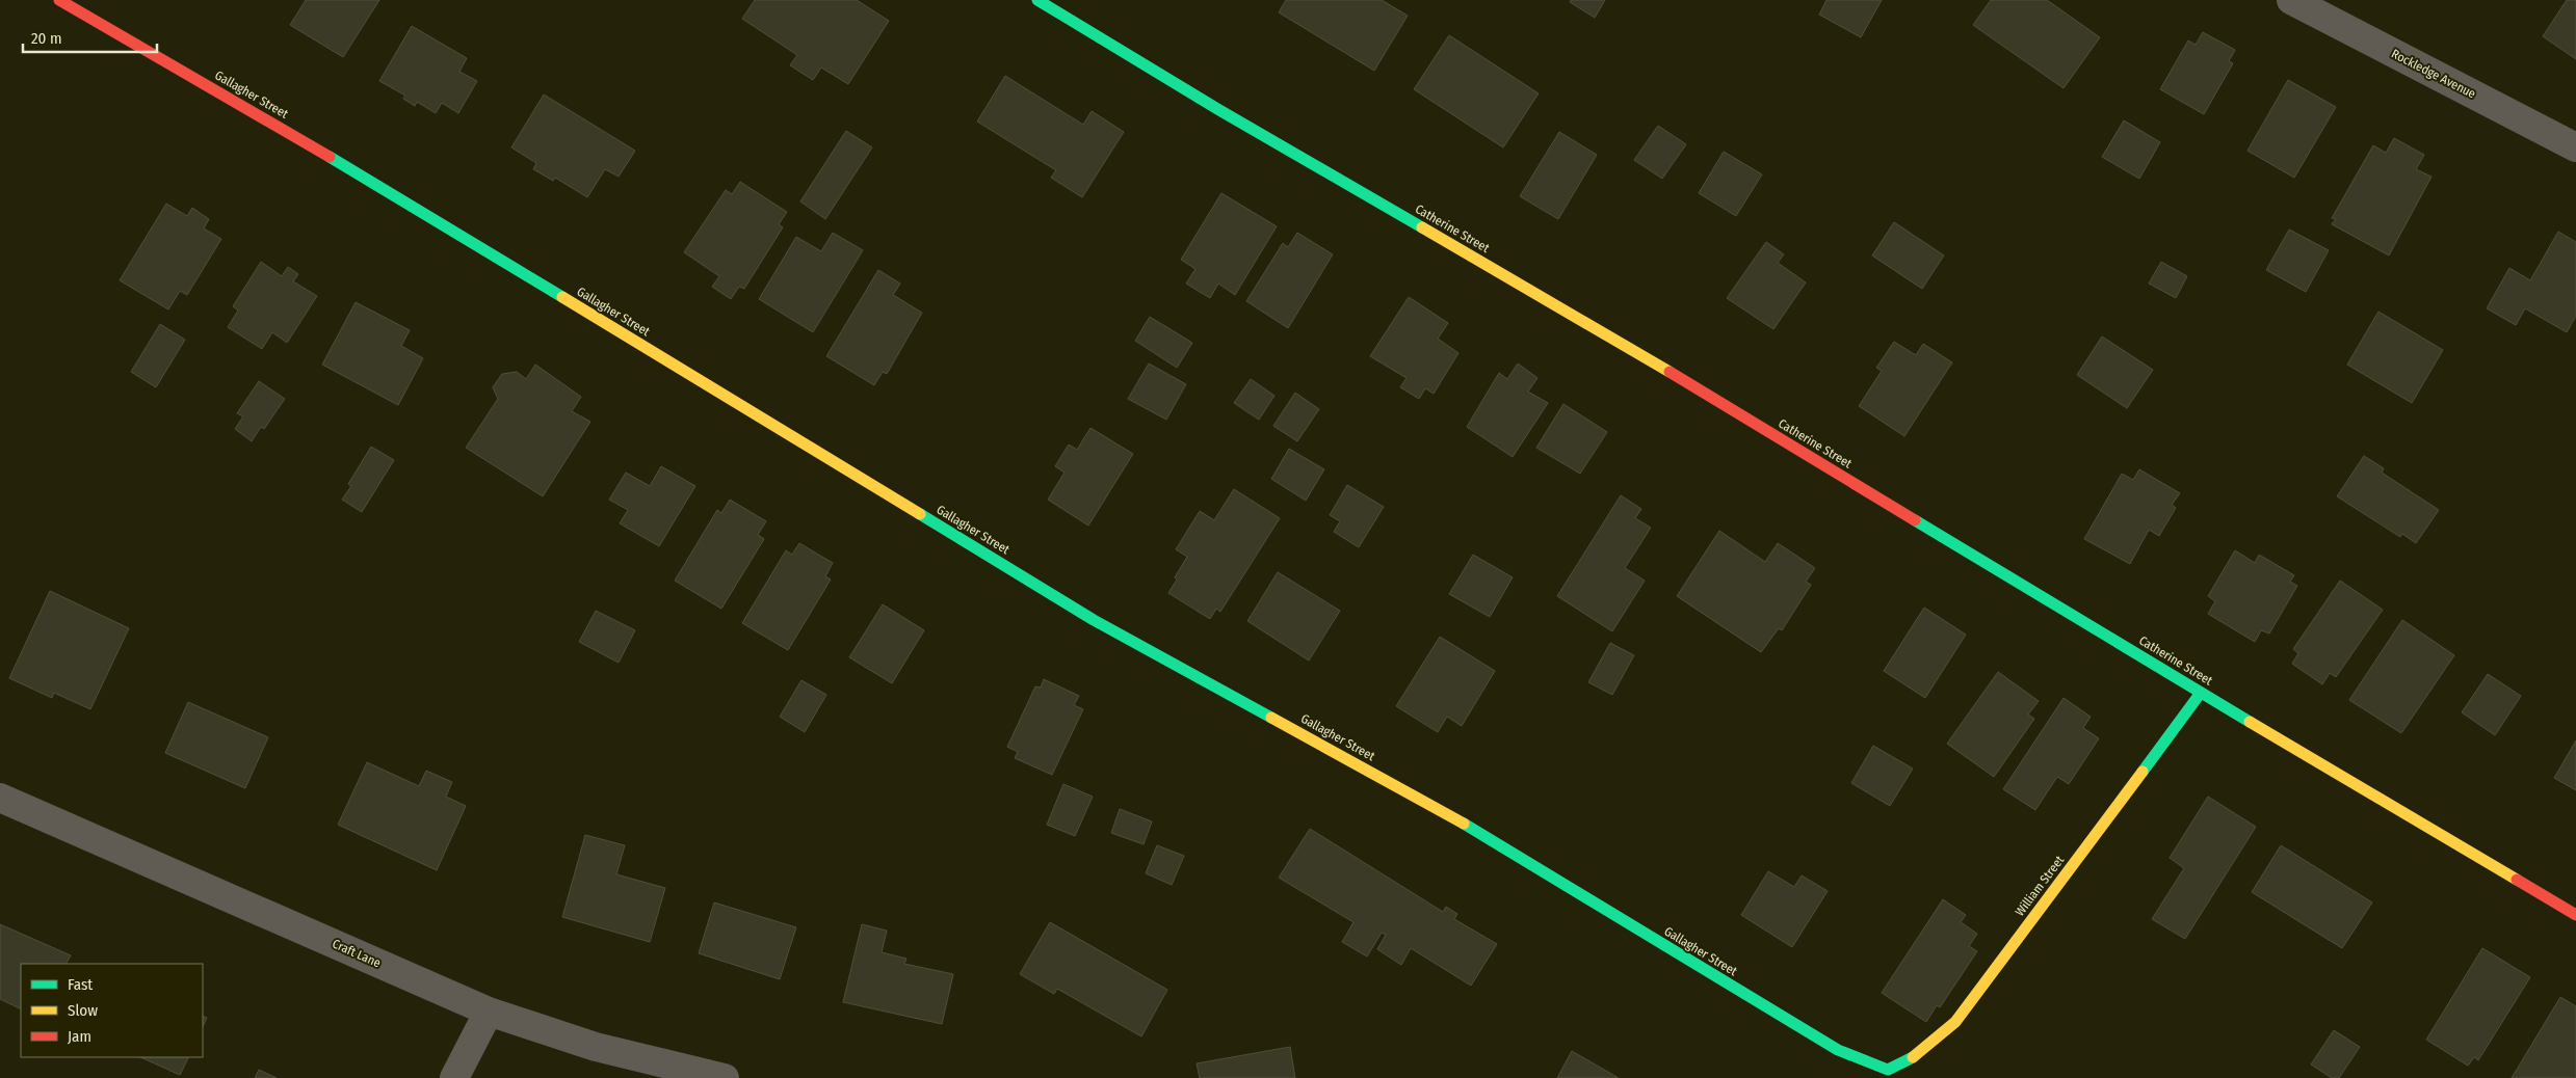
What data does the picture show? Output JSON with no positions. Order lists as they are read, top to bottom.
{
  "streets": {
    "street": [
      "Rockledge Avenue",
      "Gallagher Street",
      "Catherine Street",
      "William Street",
      "Craft Lane"
    ]
  },
  "crossings": [
    ["Gallagher Street", "William Street"],
    ["Catherine Street", "William Street"]
  ],
  "legend": ["Fast", "Slow", "Jam"],
  "scale_bar": "20 m"
}
